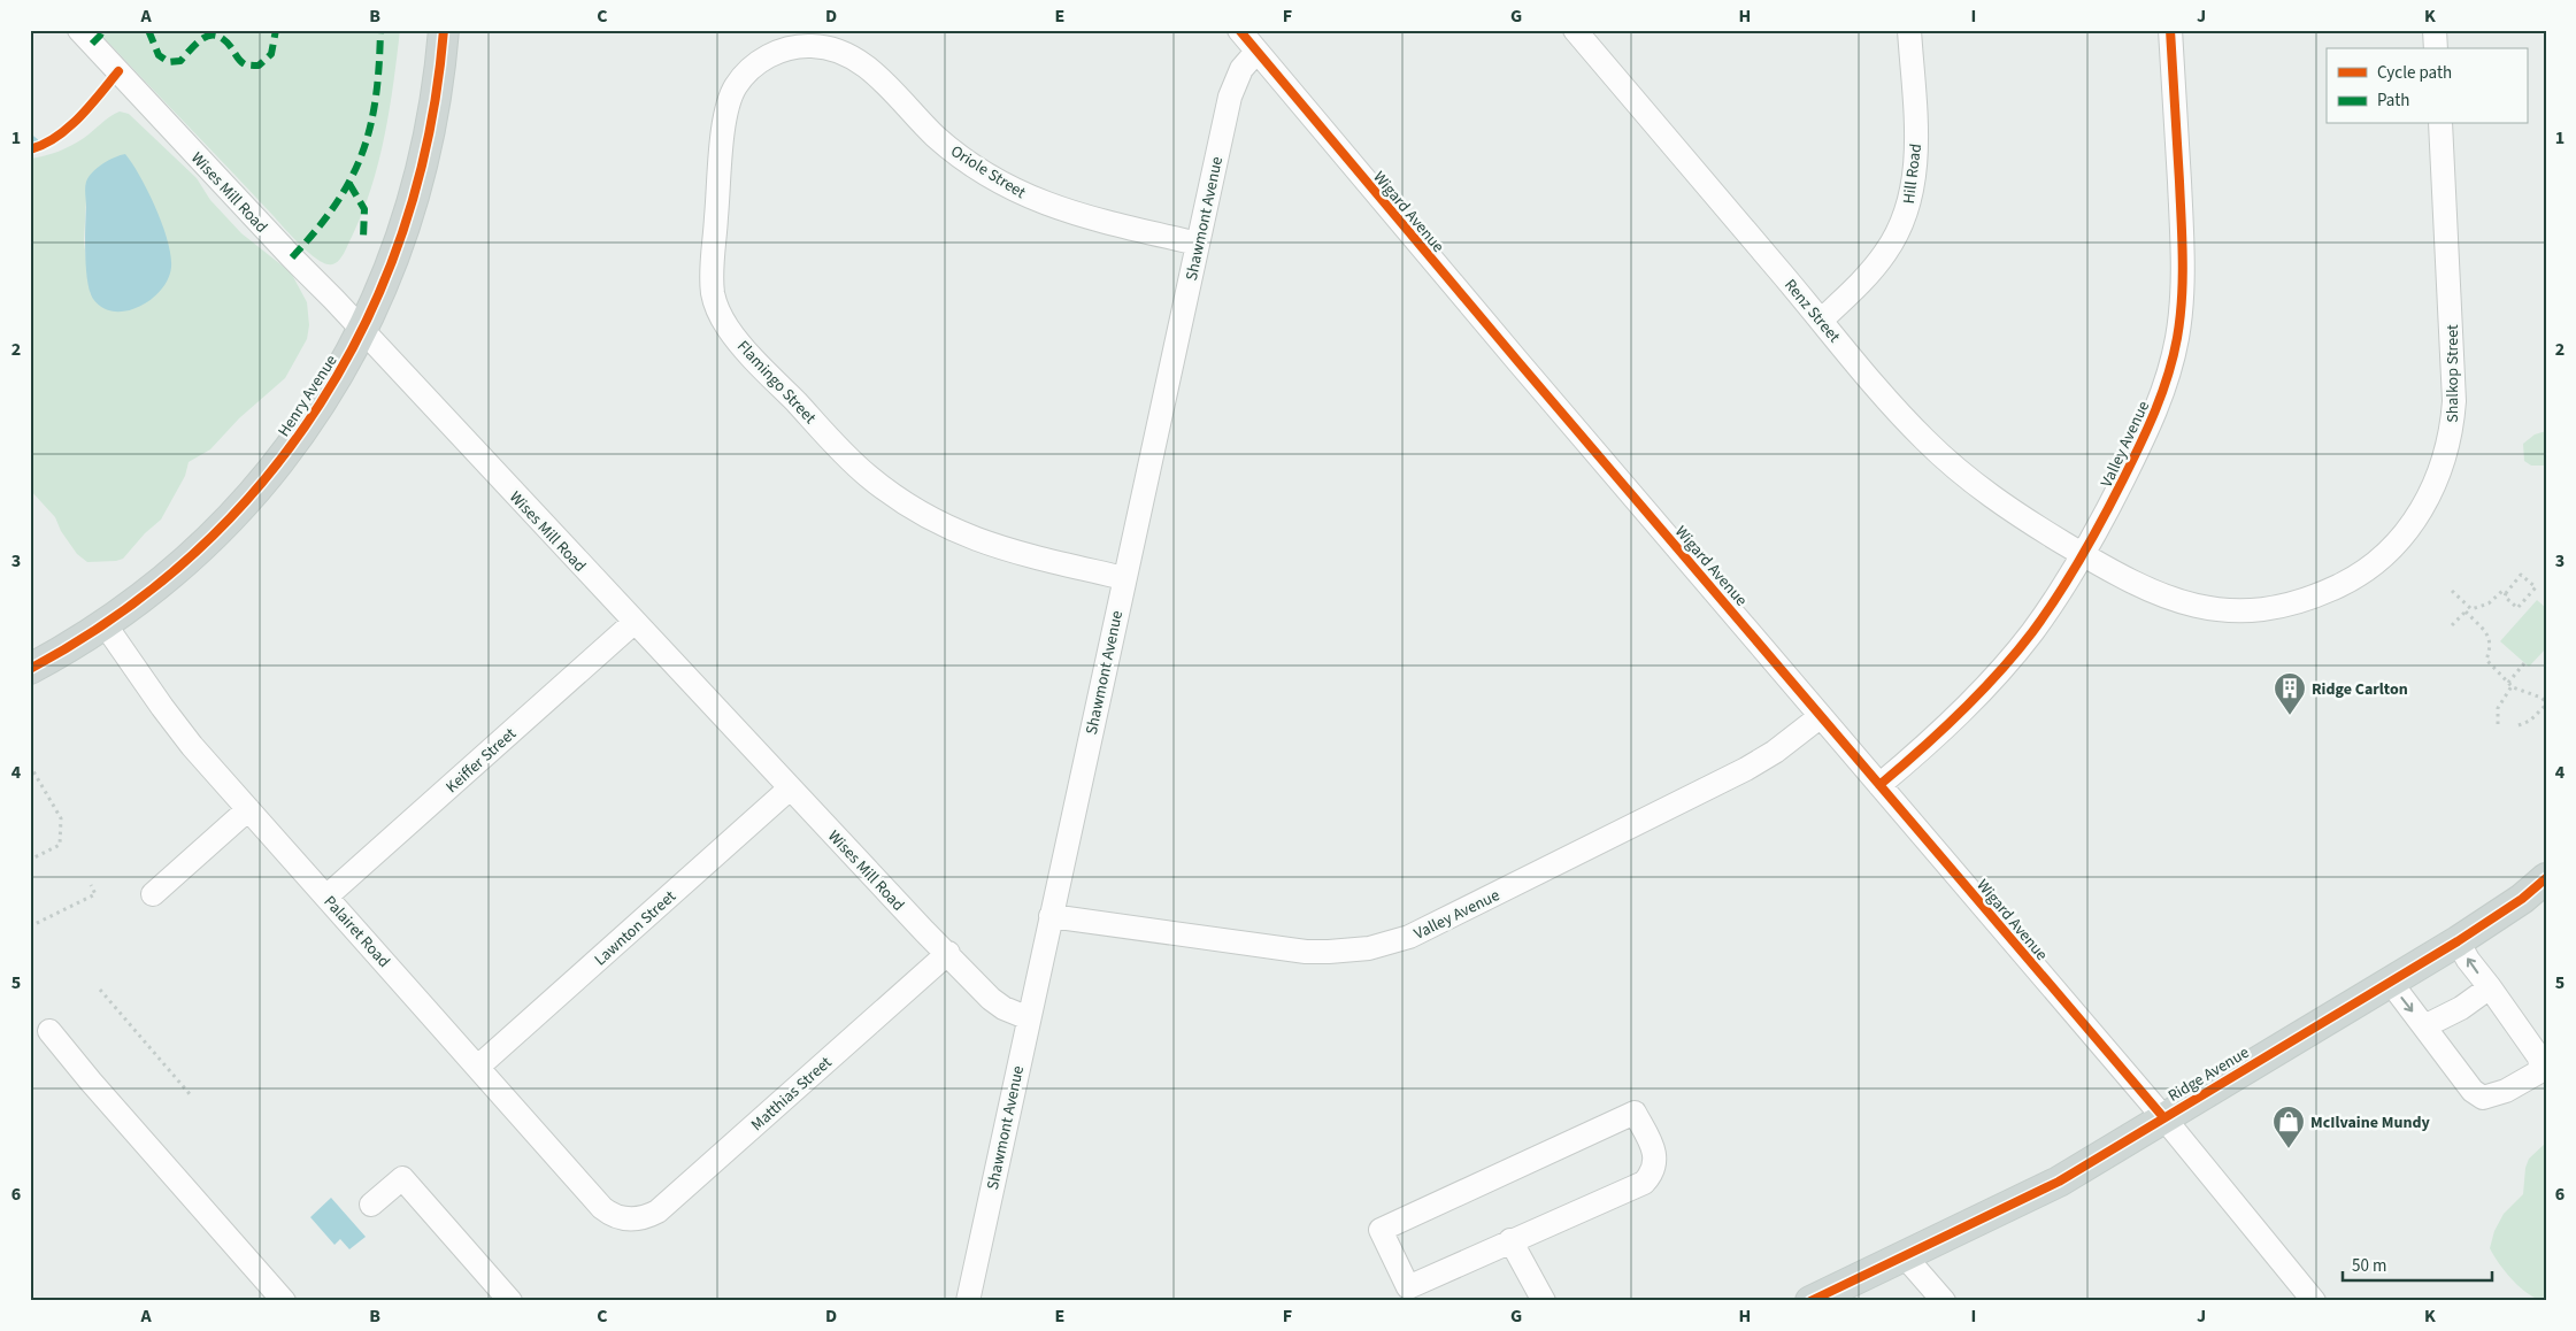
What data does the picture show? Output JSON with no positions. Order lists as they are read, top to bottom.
{
  "streets": {
    "main road": ["Henry Avenue", "Ridge Avenue"],
    "street": [
      "Oriole Street",
      "Hill Road",
      "Wises Mill Road",
      "Wigard Avenue",
      "Shawmont Avenue",
      "Renz Street",
      "Shalkop Street",
      "Flamingo Street",
      "Valley Avenue",
      "Keiffer Street",
      "Lawnton Street",
      "Palairet Road",
      "Matthias Street"
    ]
  },
  "crossings": [
    ["Oriole Street", "Shawmont Avenue"],
    ["Oriole Street", "Flamingo Street"],
    ["Hill Road", "Renz Street"],
    ["Wises Mill Road", "Shawmont Avenue"],
    ["Wises Mill Road", "Henry Avenue"],
    ["Wises Mill Road", "Keiffer Street"],
    ["Wises Mill Road", "Lawnton Street"],
    ["Wises Mill Road", "Matthias Street"],
    ["Wigard Avenue", "Shawmont Avenue"],
    ["Wigard Avenue", "Valley Avenue"],
    ["Wigard Avenue", "Ridge Avenue"],
    ["Shawmont Avenue", "Flamingo Street"],
    ["Shawmont Avenue", "Valley Avenue"],
    ["Renz Street", "Shalkop Street"],
    ["Renz Street", "Valley Avenue"],
    ["Shalkop Street", "Valley Avenue"],
    ["Henry Avenue", "Palairet Road"],
    ["Keiffer Street", "Palairet Road"],
    ["Lawnton Street", "Palairet Road"],
    ["Palairet Road", "Matthias Street"]
  ],
  "places": {
    "building": ["Ridge Carlton"],
    "shop": ["McIlvaine Mundy"]
  },
  "legend": ["Cycle path", "Path"],
  "scale_bar": "50 m",
  "grid": {
    "columns": [
      "A",
      "B",
      "C",
      "D",
      "E",
      "F",
      "G",
      "H",
      "I",
      "J",
      "K"
    ],
    "rows": [
      "1",
      "2",
      "3",
      "4",
      "5",
      "6"
    ]
  }
}
